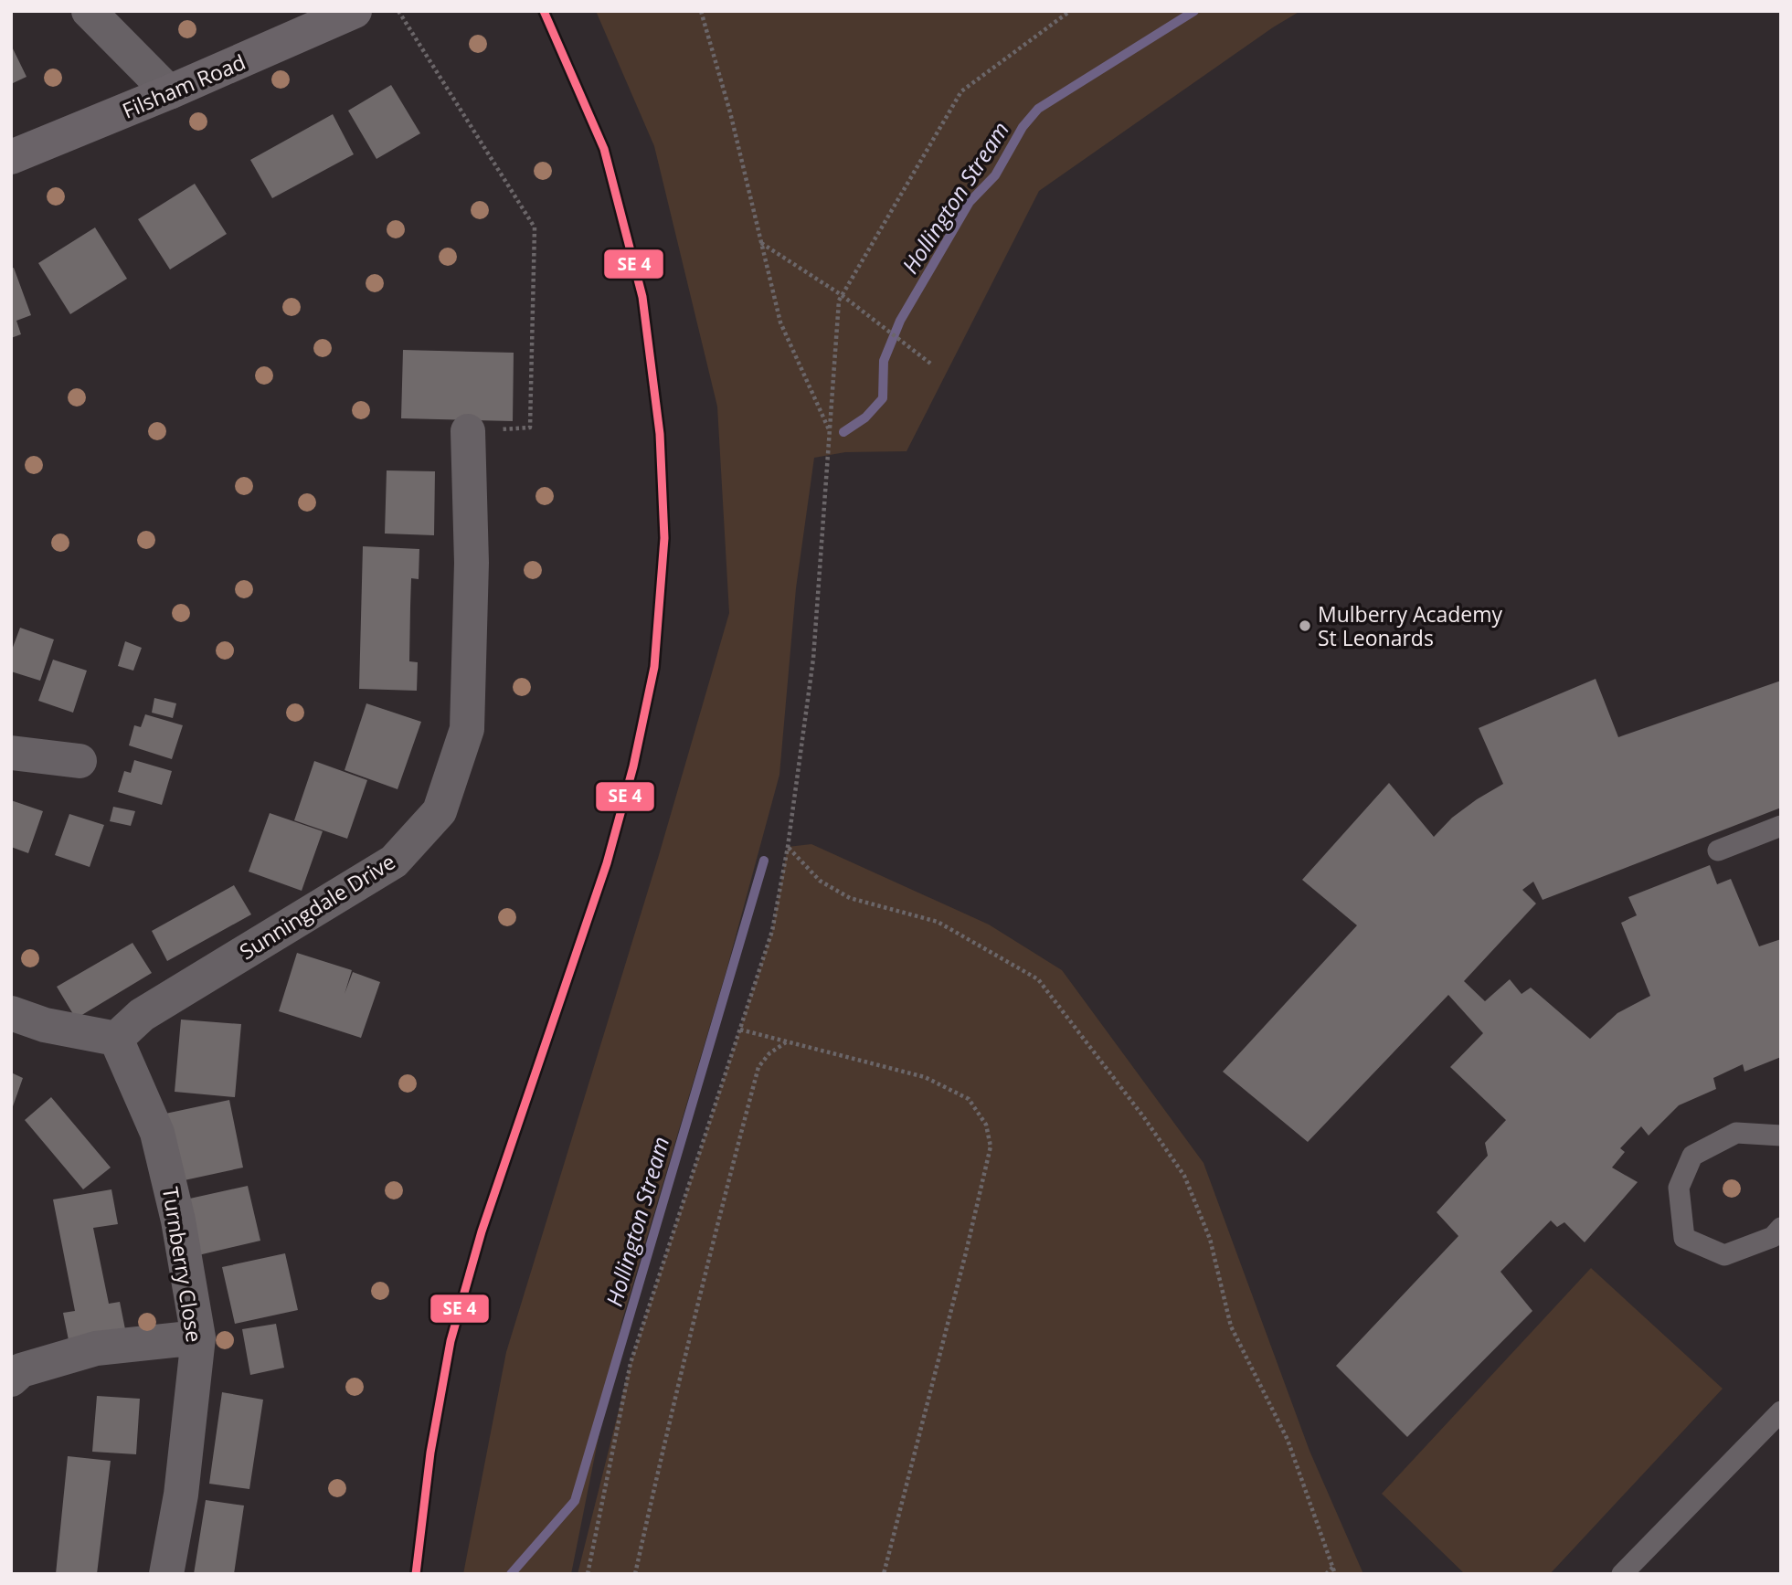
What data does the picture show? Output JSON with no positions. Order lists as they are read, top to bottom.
{
  "streets": {
    "street": ["Filsham Road", "Sunningdale Drive", "Turnberry Close"]
  },
  "crossings": [
    ["Sunningdale Drive", "Turnberry Close"]
  ],
  "water": ["Hollington Stream"],
  "places": ["Mulberry Academy St Leonards"]
}
